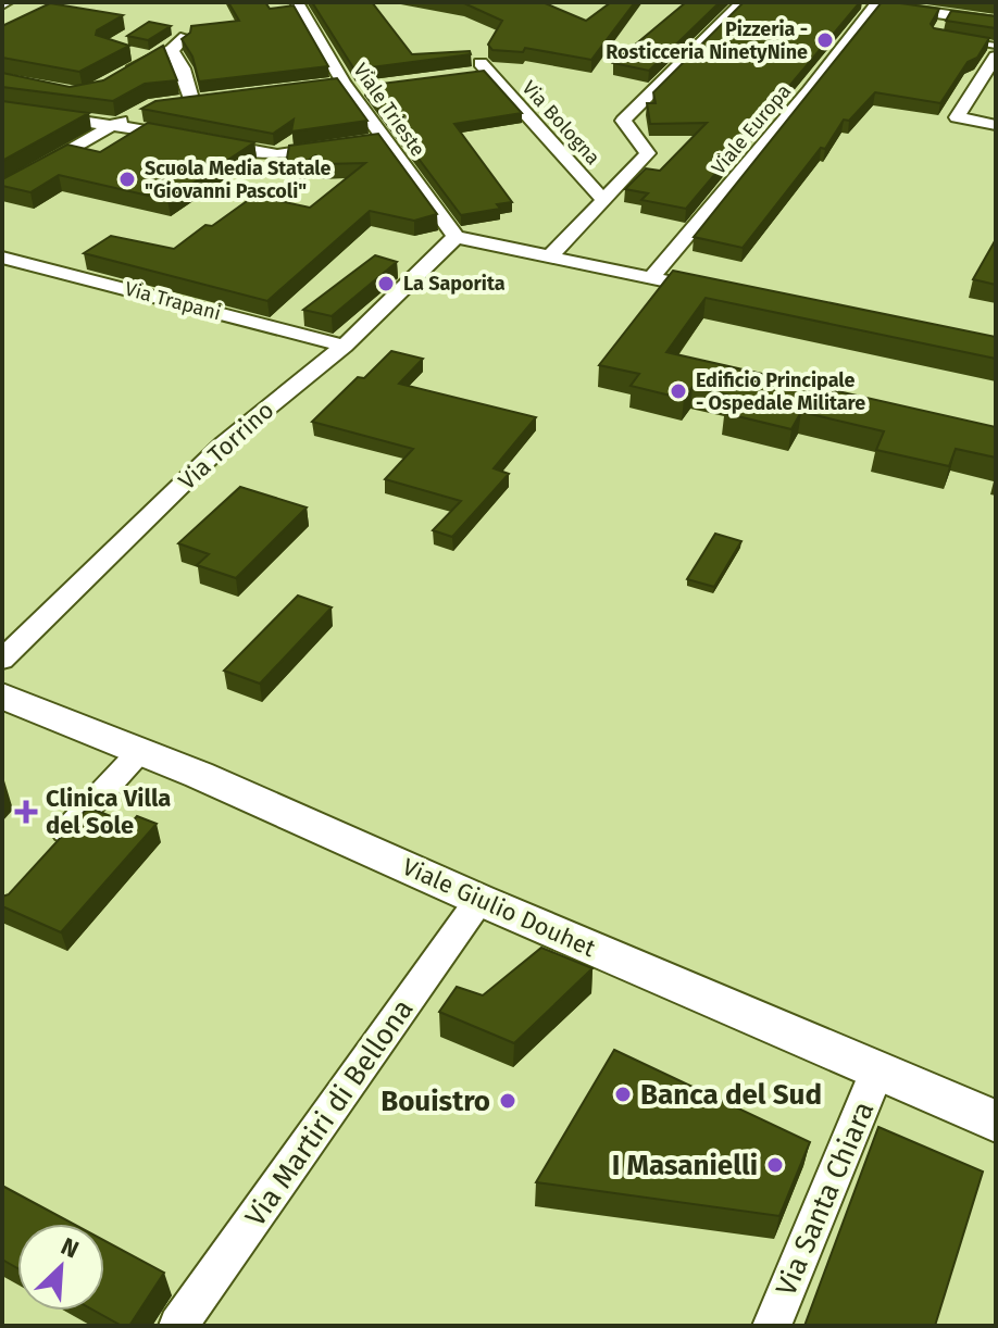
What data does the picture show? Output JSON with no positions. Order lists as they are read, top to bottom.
{
  "streets": {
    "main road": ["Viale Giulio Douhet"],
    "street": [
      "Viale Trieste",
      "Via Bologna",
      "Viale Europa",
      "Via Trapani",
      "Via Torrino",
      "Via Martiri di Bellona",
      "Via Santa Chiara"
    ]
  },
  "crossings": [
    ["Viale Trieste", "Via Torrino"],
    ["Via Trapani", "Via Torrino"],
    ["Viale Giulio Douhet", "Via Martiri di Bellona"],
    ["Viale Giulio Douhet", "Via Santa Chiara"]
  ],
  "places": {
    "other": [
      "Pizzeria - Rosticceria NinetyNine",
      "Scuola Media Statale \"Giovanni Pascoli\"",
      "La Saporita",
      "Edificio Principale - Ospedale Militare",
      "Banca del Sud",
      "Bouistro",
      "I Masanielli"
    ],
    "health": ["Clinica Villa del Sole"]
  },
  "north": "top right"
}
